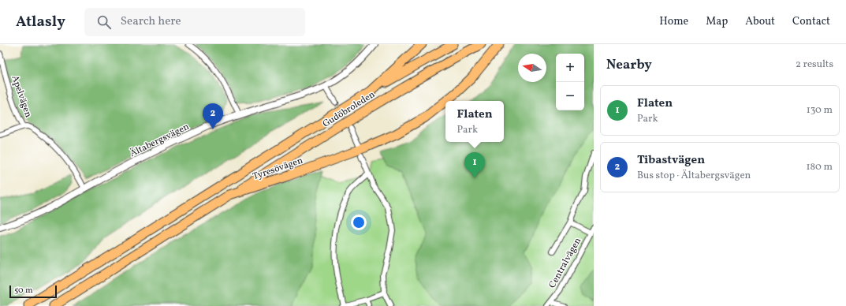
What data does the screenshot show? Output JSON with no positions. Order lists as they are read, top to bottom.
{
  "streets": {
    "highway": ["Gudöbroleden", "Tyresövägen"],
    "street": ["Apelvägen", "Ältabergsvägen", "Centralvägen"]
  },
  "crossings": [
    ["Gudöbroleden", "Tyresövägen"]
  ],
  "scale_bar": "50 m",
  "north": "left",
  "page": {
    "header": "Atlasly",
    "search": "Search here",
    "nav": [
      "Home",
      "Map",
      "About",
      "Contact"
    ],
    "heading": ["Nearby", "2 results"],
    "map_buttons": ["+", "−"],
    "list": [
      {
        "mark": "1",
        "name": "Flaten",
        "note": "Park",
        "value": "130 m"
      },
      {
        "mark": "2",
        "name": "Tibastvägen",
        "note": "Bus stop · Ältabergsvägen",
        "value": "180 m"
      }
    ],
    "popup": ["Flaten", "Park"],
    "pins": ["2", "1"],
    "scale": "50 m"
  }
}
